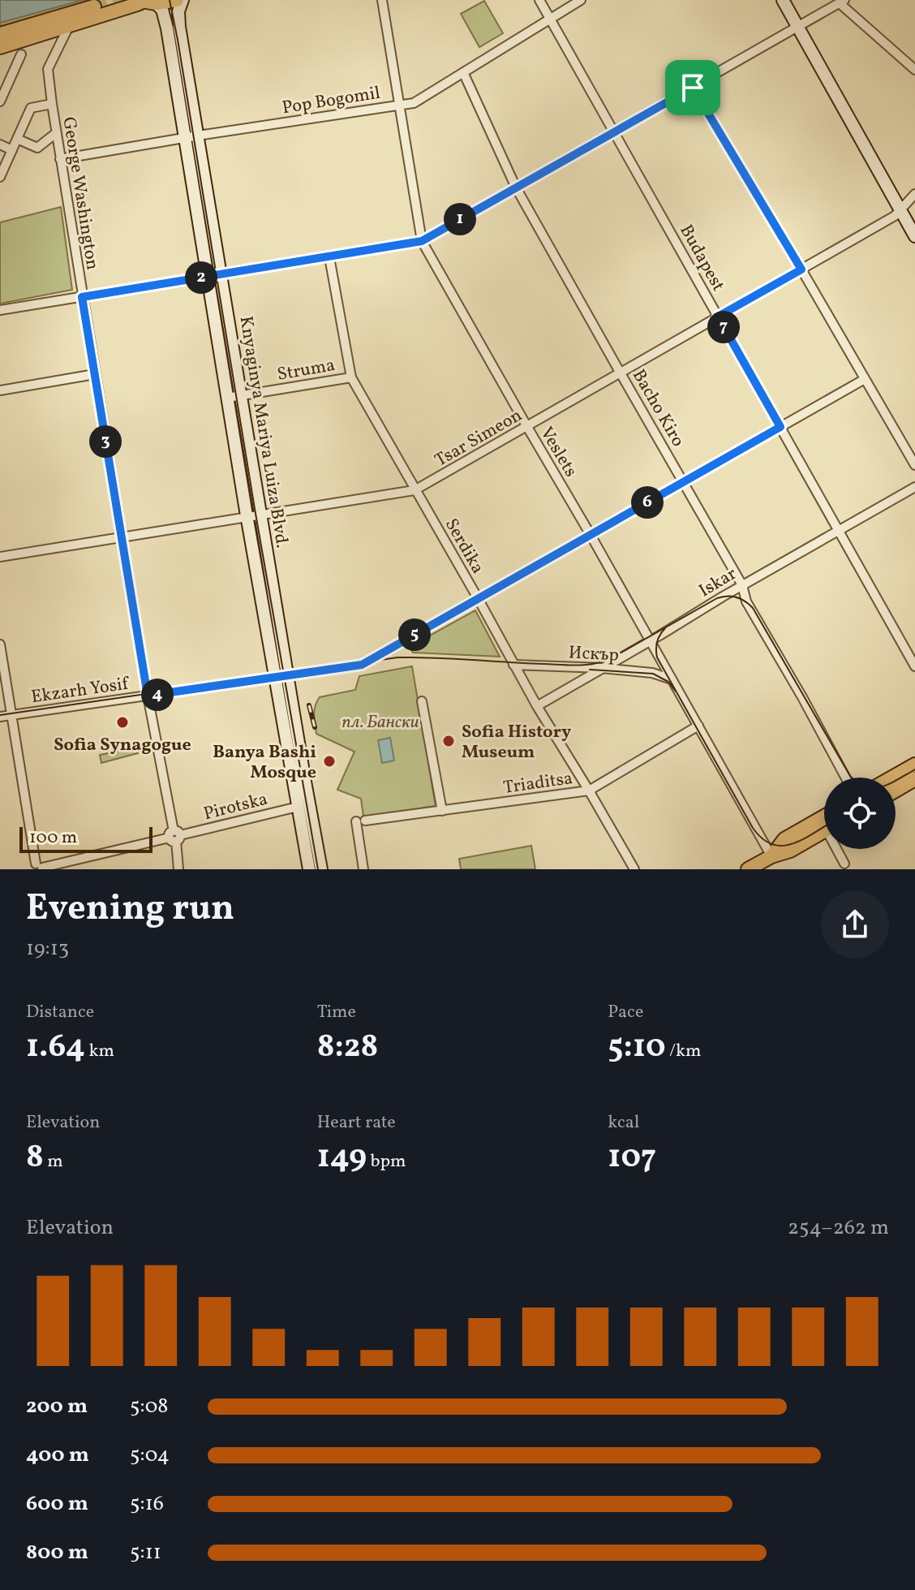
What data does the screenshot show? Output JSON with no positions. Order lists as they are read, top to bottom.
{
  "streets": {
    "main road": ["Knyaginya Mariya Luiza Blvd."],
    "street": [
      "Pop Bogomil",
      "George Washington",
      "Budapest",
      "Struma",
      "Bacho Kiro",
      "Tsar Simeon",
      "Veslets",
      "Serdika",
      "Iskar",
      "Искър",
      "Ekzarh Yosif",
      "Triaditsa",
      "Pirotska"
    ]
  },
  "crossings": [
    ["Pop Bogomil", "George Washington"],
    ["Pop Bogomil", "Budapest"],
    ["Pop Bogomil", "Bacho Kiro"],
    ["Pop Bogomil", "Knyaginya Mariya Luiza Blvd."],
    ["Pop Bogomil", "Veslets"],
    ["George Washington", "Tsar Simeon"],
    ["George Washington", "Ekzarh Yosif"],
    ["George Washington", "Pirotska"],
    ["Budapest", "Tsar Simeon"],
    ["Budapest", "Iskar"],
    ["Budapest", "Ekzarh Yosif"],
    ["Struma", "Knyaginya Mariya Luiza Blvd."],
    ["Struma", "Serdika"],
    ["Bacho Kiro", "Tsar Simeon"],
    ["Bacho Kiro", "Iskar"],
    ["Bacho Kiro", "Ekzarh Yosif"],
    ["Knyaginya Mariya Luiza Blvd.", "Tsar Simeon"],
    ["Knyaginya Mariya Luiza Blvd.", "Ekzarh Yosif"],
    ["Knyaginya Mariya Luiza Blvd.", "Pirotska"],
    ["Tsar Simeon", "Veslets"],
    ["Tsar Simeon", "Serdika"],
    ["Veslets", "Iskar"],
    ["Veslets", "Искър"],
    ["Veslets", "Ekzarh Yosif"],
    ["Veslets", "Triaditsa"],
    ["Serdika", "Iskar"],
    ["Serdika", "Искър"],
    ["Serdika", "Ekzarh Yosif"],
    ["Serdika", "Triaditsa"],
    ["Iskar", "Искър"]
  ],
  "parks": ["пл. Бански"],
  "places": ["Sofia Synagogue", "Sofia History Museum", "Banya Bashi Mosque"],
  "scale_bar": "100 m",
  "page": {
    "pins": [
      "1",
      "2",
      "7",
      "3",
      "6",
      "5",
      "4"
    ],
    "scale": "100 m",
    "heading": ["Evening run", "19:13"],
    "stats": [
      ["Distance", "1.64 km"],
      ["Time", "8:28"],
      ["Pace", "5:10 /km"],
      ["Elevation", "8 m"],
      ["Heart rate", "149 bpm"],
      ["kcal", "107"]
    ],
    "chart": ["Elevation", "254–262 m"],
    "list": [
      {
        "name": "200 m",
        "note": "5:08"
      },
      {
        "name": "400 m",
        "note": "5:04"
      },
      {
        "name": "600 m",
        "note": "5:16"
      },
      {
        "name": "800 m",
        "note": "5:11"
      }
    ]
  }
}
